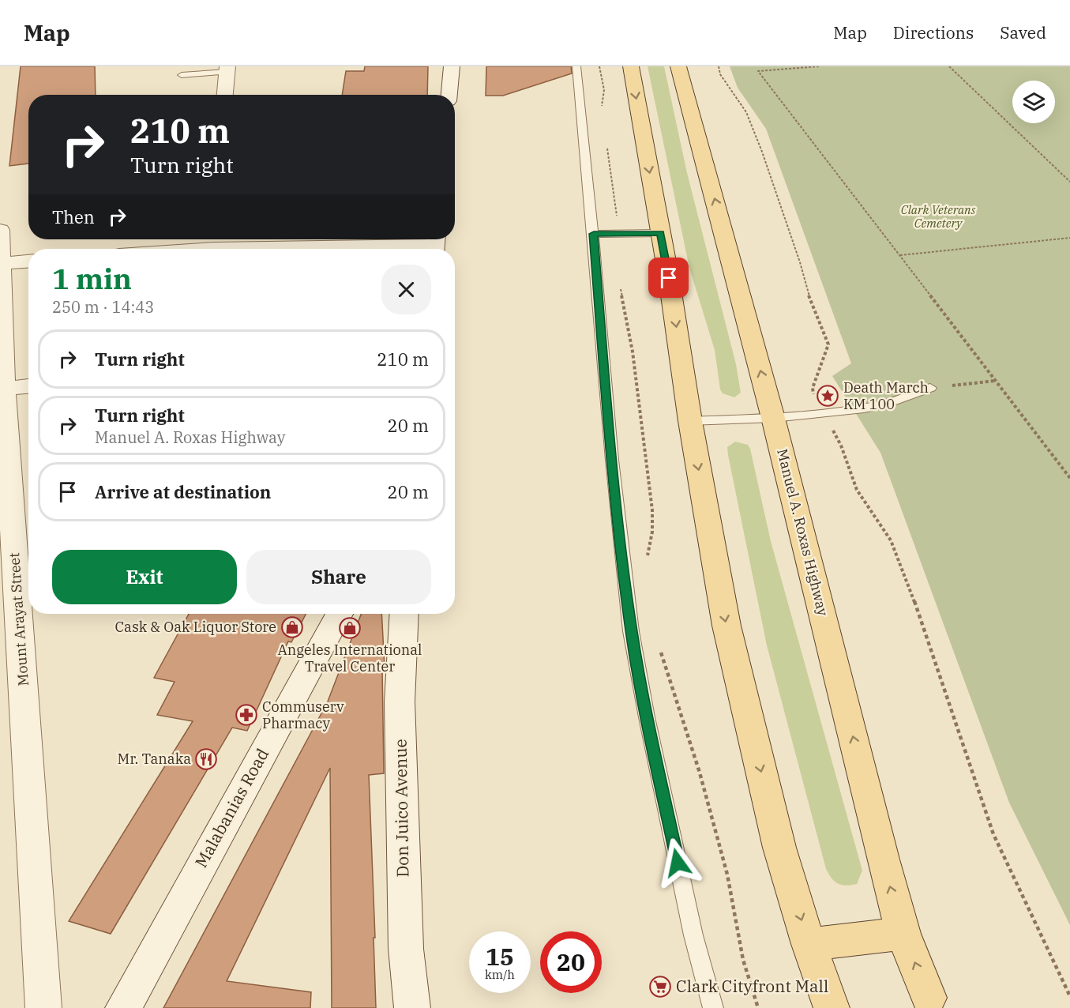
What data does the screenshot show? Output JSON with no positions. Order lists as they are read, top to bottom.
{
  "streets": {
    "main road": ["Manuel A. Roxas Highway"],
    "street": ["Mount Arayat Street", "Malabanias Road", "Don Juico Avenue"]
  },
  "parks": ["Clark Veterans Cemetery"],
  "places": {
    "place": ["Death March KM 100"],
    "shop": ["Cask & Oak Liquor Store", "Angeles International Travel Center"],
    "pharmacy": ["Commuserv Pharmacy"],
    "restaurant": ["Mr. Tanaka"],
    "supermarket": ["Clark Cityfront Mall"]
  },
  "page": {
    "header": "Map",
    "nav": ["Map", "Directions", "Saved"],
    "turn": ["210 m", "Turn right"],
    "then": "Then",
    "heading": ["1 min", "250 m · 14:43"],
    "list": [
      {
        "name": "Turn right",
        "value": "210 m"
      },
      {
        "name": "Turn right",
        "note": "Manuel A. Roxas Highway",
        "value": "20 m"
      },
      {
        "name": "Arrive at destination",
        "value": "20 m"
      }
    ],
    "buttons": ["Exit", "Share"],
    "speed": "15 km/h",
    "limit": "20"
  }
}
